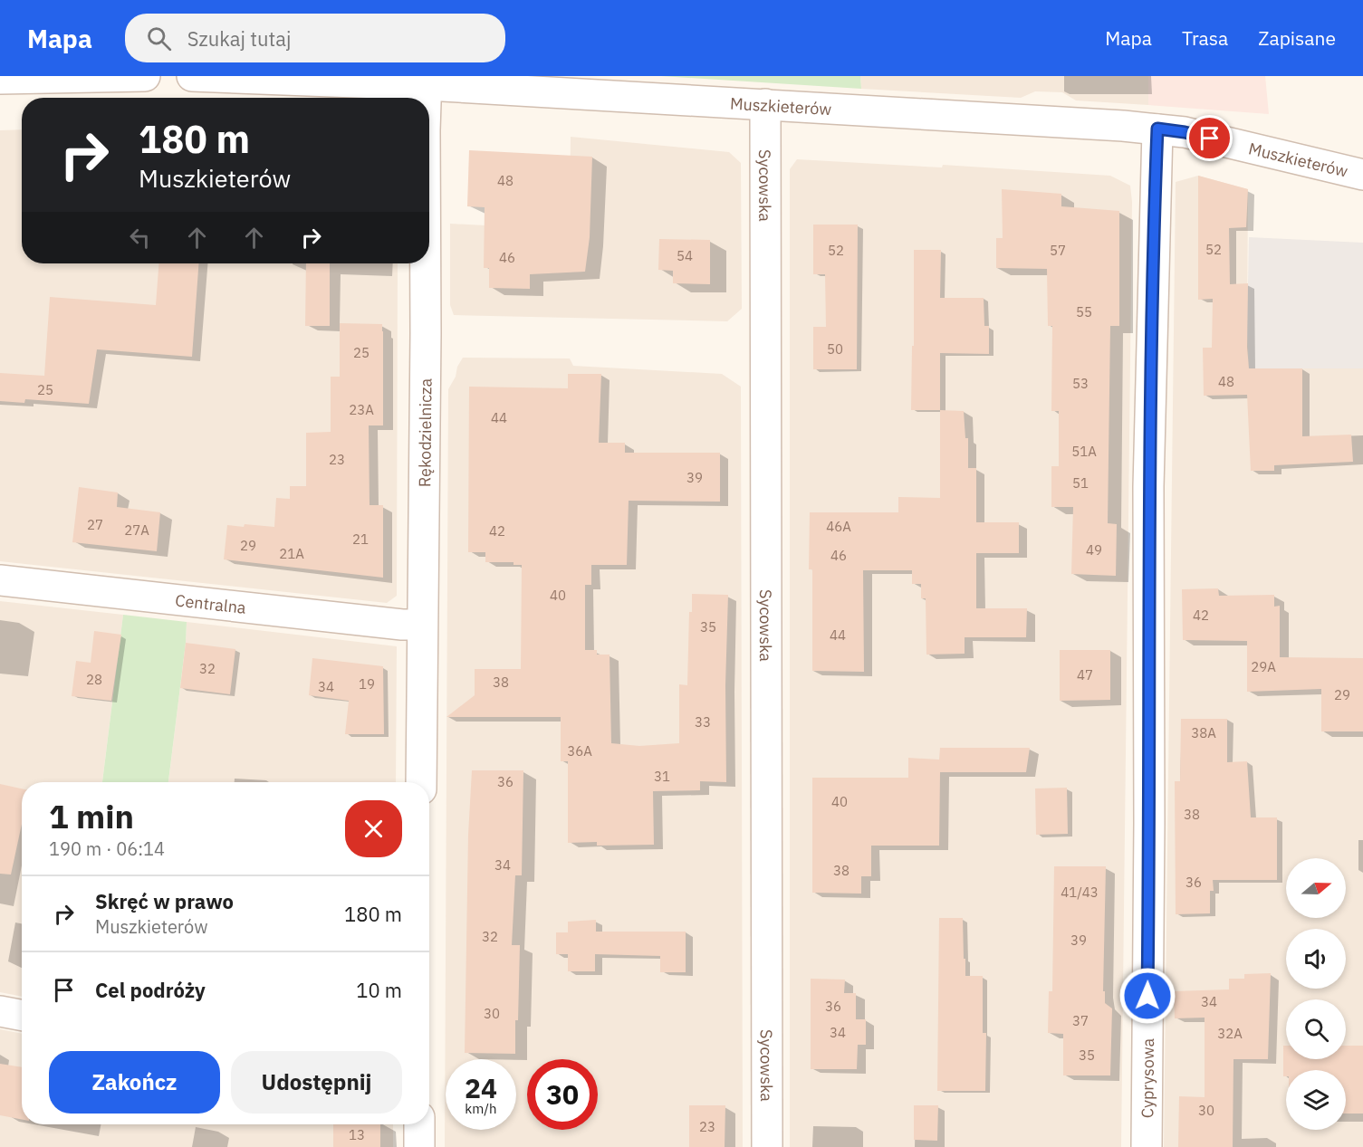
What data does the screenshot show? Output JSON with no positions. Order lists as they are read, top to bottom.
{
  "streets": {
    "street": [
      "Muszkieterów",
      "Sycowska",
      "Rękodzielnicza",
      "Centralna",
      "Cyprysowa"
    ]
  },
  "crossings": [
    ["Muszkieterów", "Sycowska"],
    ["Muszkieterów", "Rękodzielnicza"],
    ["Muszkieterów", "Cyprysowa"],
    ["Rękodzielnicza", "Centralna"]
  ],
  "house_numbers": [
    "48",
    "52",
    "52",
    "57",
    "54",
    "46",
    "55",
    "50",
    "25",
    "48",
    "53",
    "25",
    "23A",
    "44",
    "51A",
    "23",
    "39",
    "51",
    "27",
    "46A",
    "27A",
    "42",
    "21",
    "29",
    "49",
    "21A",
    "46",
    "40",
    "42",
    "35",
    "44",
    "29A",
    "32",
    "47",
    "28",
    "38",
    "19",
    "34",
    "29",
    "33",
    "38A",
    "36A",
    "31",
    "36",
    "40",
    "38",
    "34",
    "38",
    "36",
    "41/43",
    "32",
    "39",
    "34",
    "36",
    "30",
    "37",
    "34",
    "32A",
    "35",
    "30",
    "23",
    "13"
  ],
  "north": "right",
  "page": {
    "header": "Mapa",
    "search": "Szukaj tutaj",
    "nav": ["Mapa", "Trasa", "Zapisane"],
    "turn": ["180 m", "Muszkieterów"],
    "heading": ["1 min", "190 m · 06:14"],
    "list": [
      {
        "name": "Skręć w prawo",
        "note": "Muszkieterów",
        "value": "180 m"
      },
      {
        "name": "Cel podróży",
        "value": "10 m"
      }
    ],
    "buttons": ["Zakończ", "Udostępnij"],
    "speed": "24 km/h",
    "limit": "30"
  }
}
